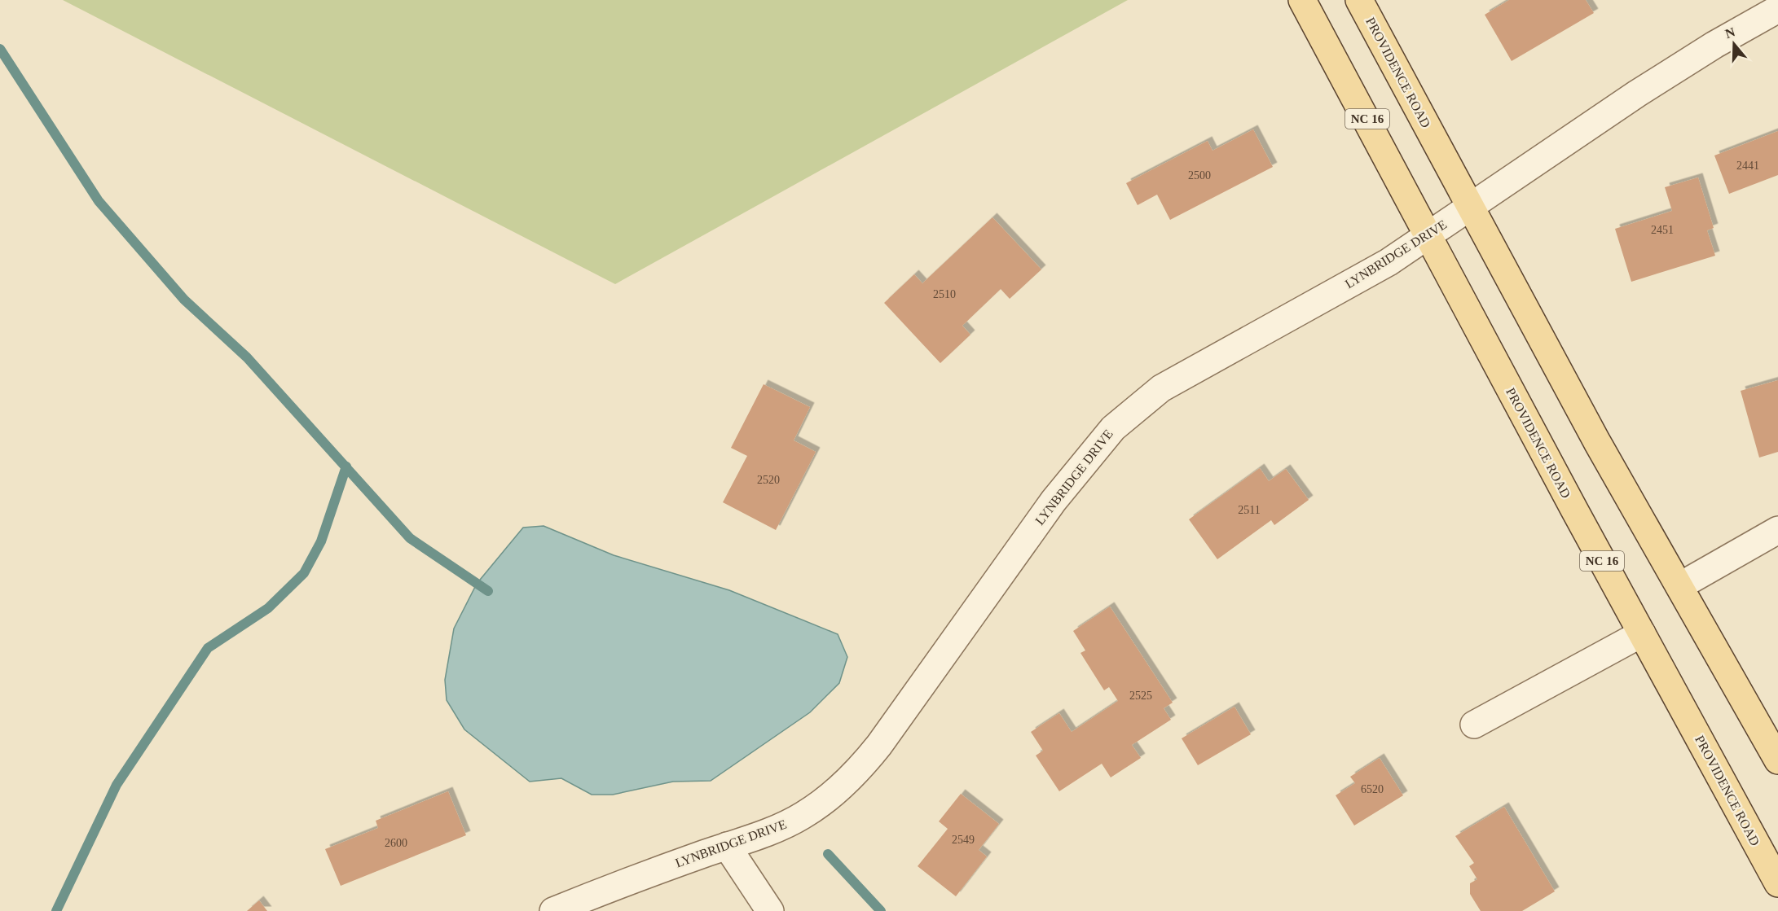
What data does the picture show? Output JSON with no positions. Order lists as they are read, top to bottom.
{
  "streets": {
    "main road": ["PROVIDENCE ROAD", "NC 16"],
    "street": ["LYNBRIDGE DRIVE"]
  },
  "crossings": [
    ["PROVIDENCE ROAD", "LYNBRIDGE DRIVE"]
  ],
  "house_numbers": [
    "2441",
    "2500",
    "2451",
    "2510",
    "2520",
    "2511",
    "2525",
    "6520",
    "2549",
    "2600"
  ],
  "north": "top"
}
